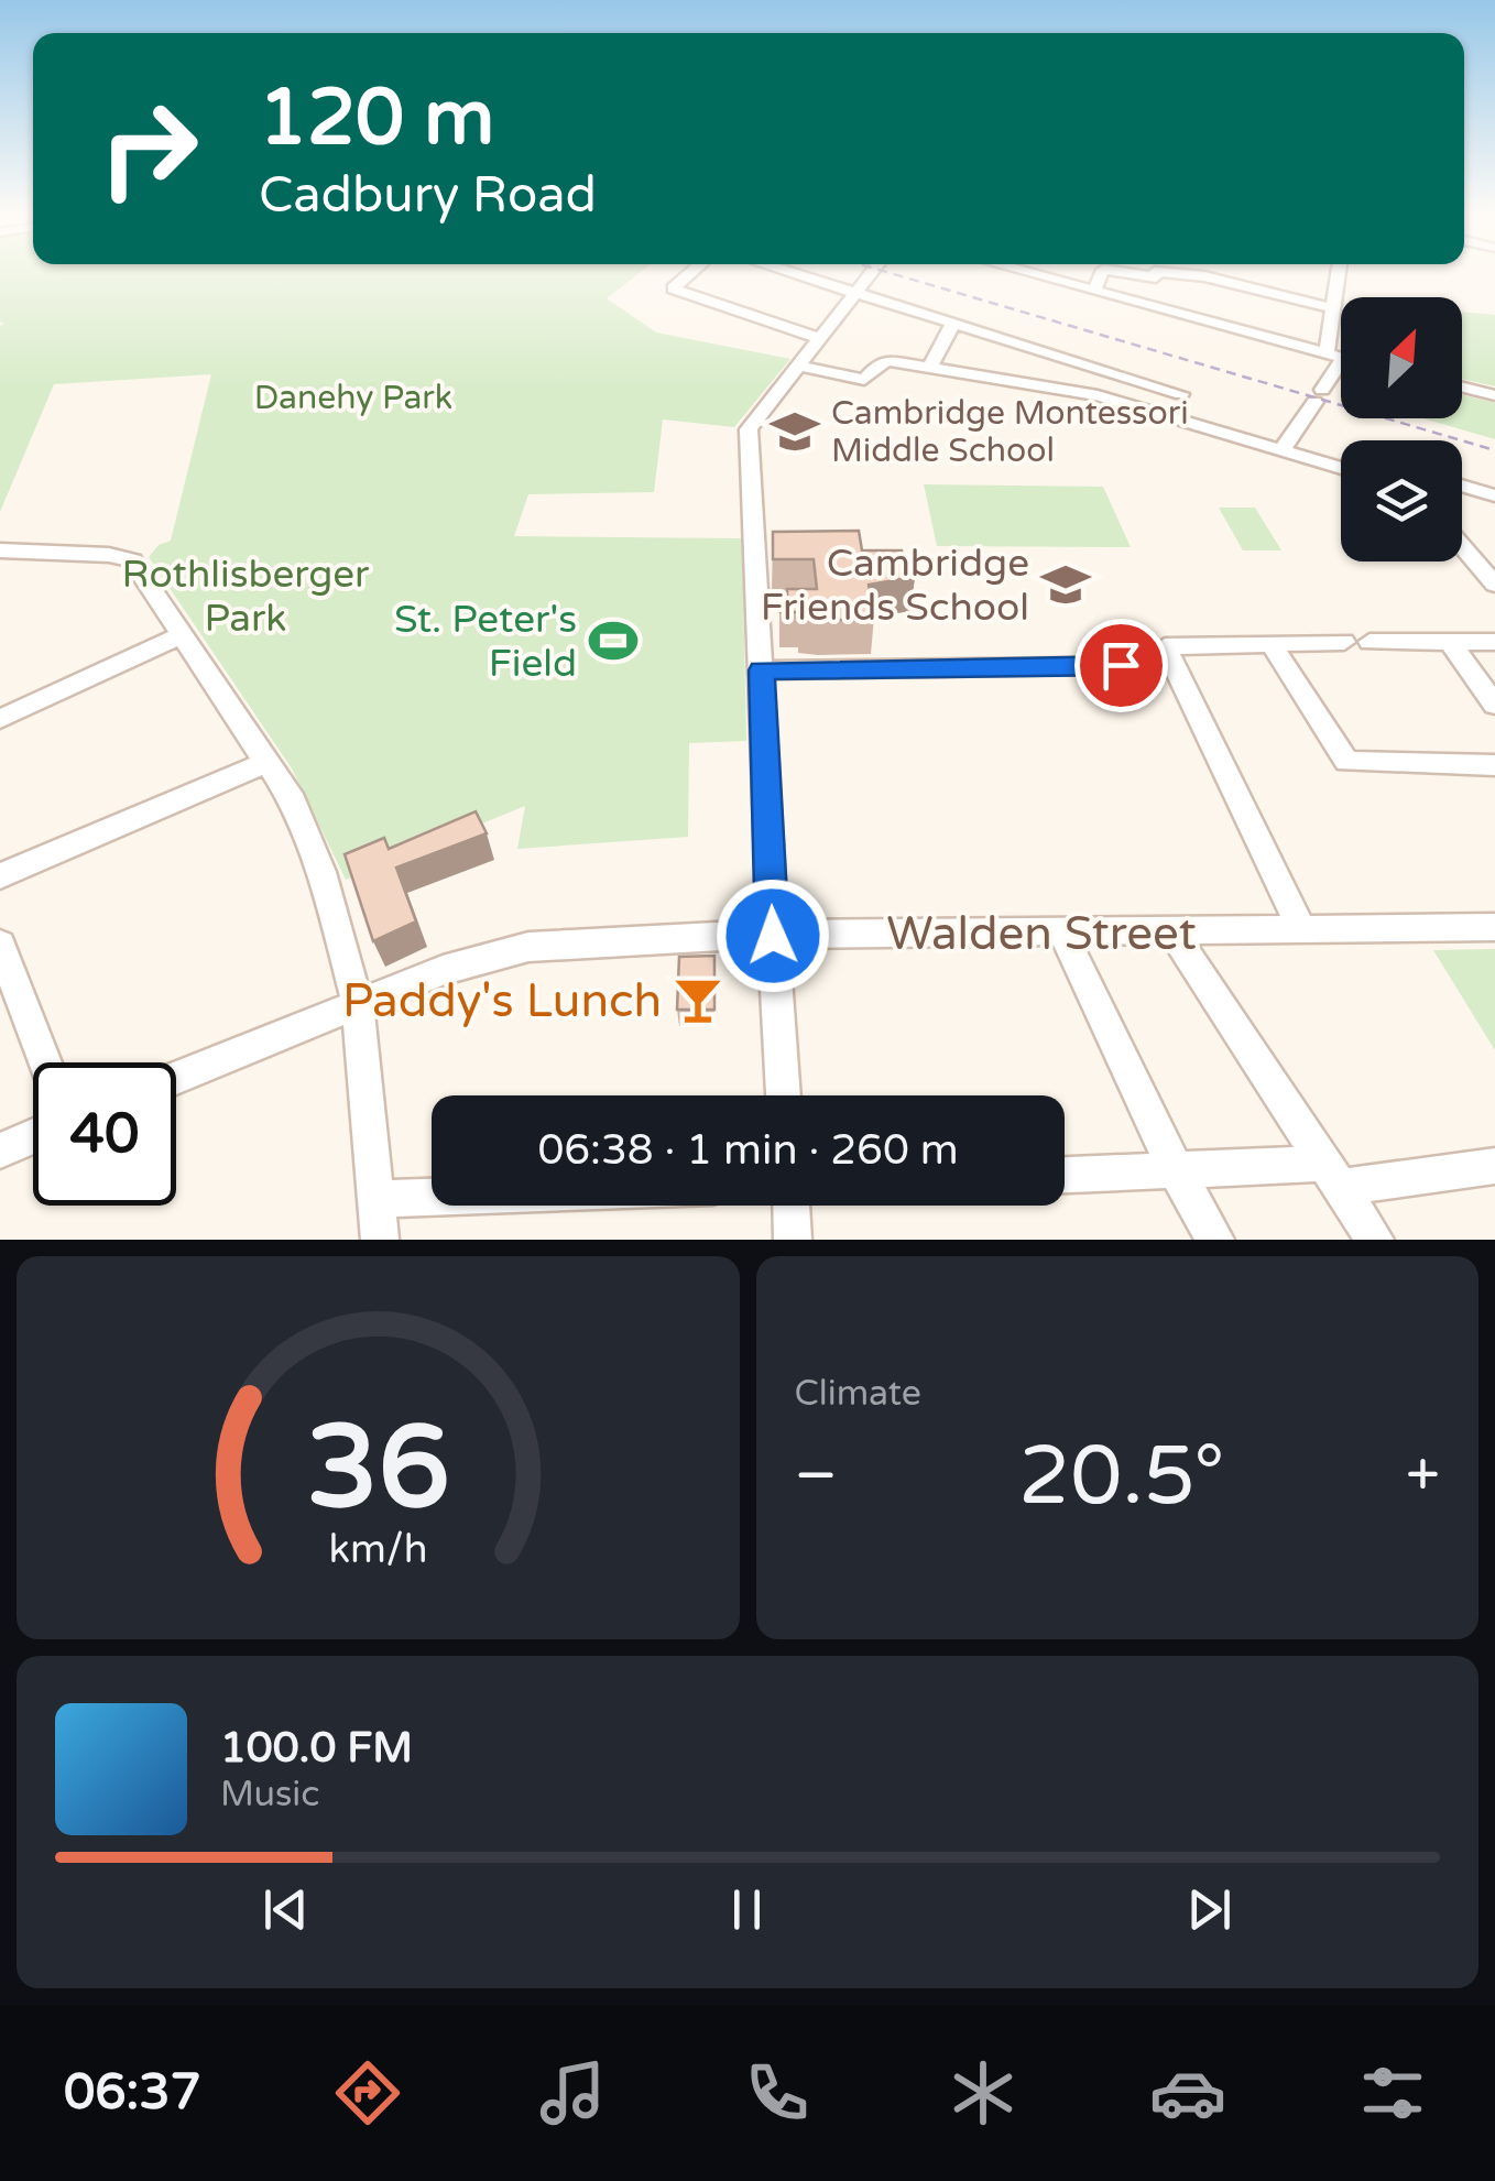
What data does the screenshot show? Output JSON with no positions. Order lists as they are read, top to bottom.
{
  "streets": {
    "street": ["Walden Street"]
  },
  "parks": ["Danehy Park", "Rothlisberger Park"],
  "places": {
    "school or university": ["Cambridge Montessori Middle School", "Cambridge Friends School"],
    "sports": ["St. Peter's Field"],
    "bar": ["Paddy's Lunch"]
  },
  "north": "top right",
  "page": {
    "turn": ["120 m", "Cadbury Road"],
    "limit": "40",
    "trip": "06:38 · 1 min · 260 m",
    "tile": "Climate",
    "heat": ["−", "20.5°", "+"],
    "song": ["100.0 FM", "Music"],
    "tabs": "06:37",
    "gauge": ["36", "km/h"]
  }
}
